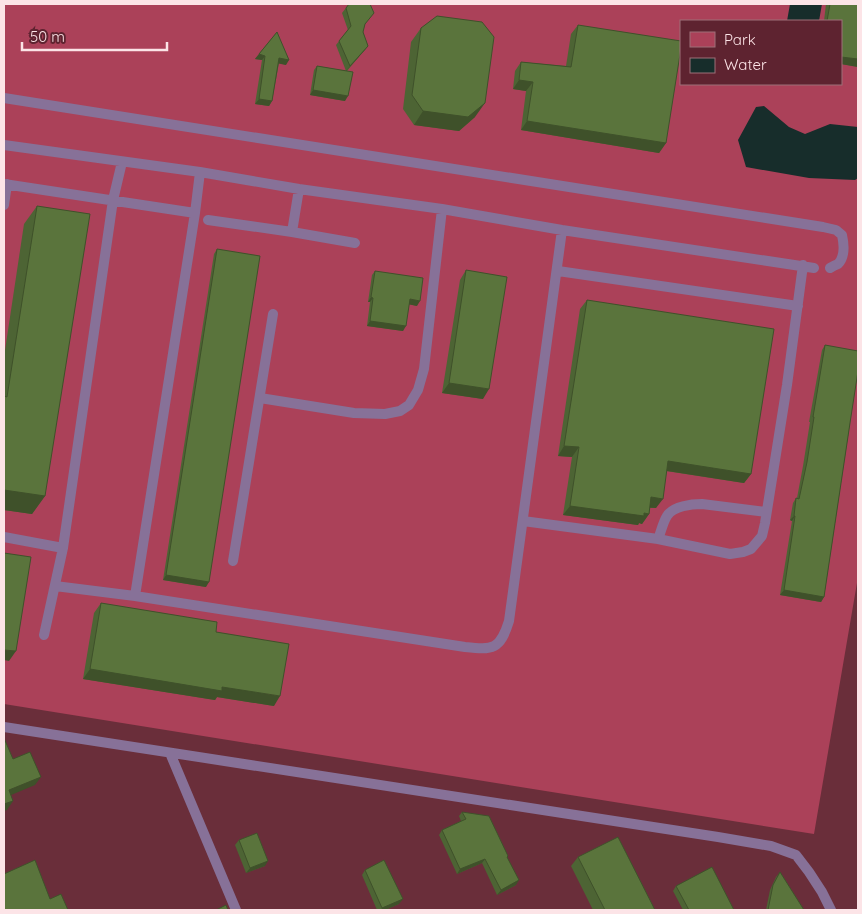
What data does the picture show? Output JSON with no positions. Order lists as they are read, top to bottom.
{
  "legend": ["Park", "Water"],
  "scale_bar": "50 m"
}
